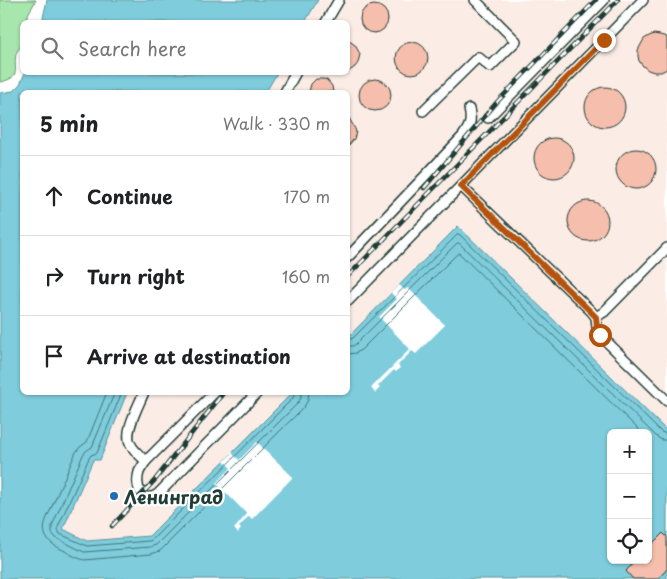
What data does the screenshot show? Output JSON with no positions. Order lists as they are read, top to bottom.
{
  "places": ["Ленинград"],
  "page": {
    "search": "Search here",
    "heading": ["5 min", "Walk · 330 m"],
    "list": [
      ["Continue", "170 m"],
      ["Turn right", "160 m"],
      "Arrive at destination"
    ],
    "map_buttons": ["+", "−"]
  }
}
